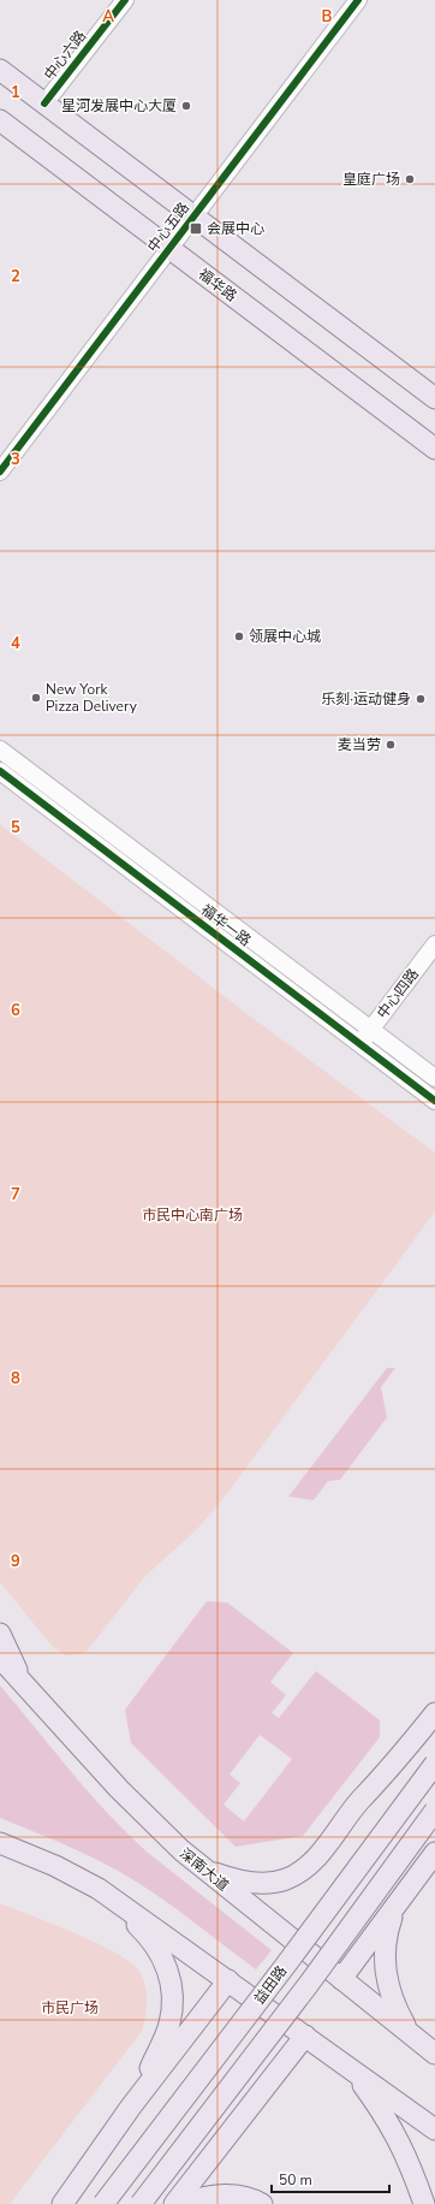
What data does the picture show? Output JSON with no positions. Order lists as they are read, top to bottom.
{
  "streets": {
    "main road": ["福华路", "深南大道", "益田路"],
    "street": [
      "中心六路",
      "中心五路",
      "福华一路",
      "中心四路"
    ]
  },
  "crossings": [
    ["中心五路", "福华路"],
    ["福华一路", "中心四路"]
  ],
  "parks": ["市民中心南广场", "市民广场"],
  "places": {
    "other": [
      "星河发展中心大厦",
      "皇庭广场",
      "领展中心城",
      "New York Pizza Delivery",
      "乐刻·运动健身",
      "麦当劳"
    ],
    "transit": ["会展中心"]
  },
  "scale_bar": "50 m",
  "grid": {
    "columns": ["A", "B"],
    "rows": [
      "1",
      "2",
      "3",
      "4",
      "5",
      "6",
      "7",
      "8",
      "9"
    ]
  }
}
